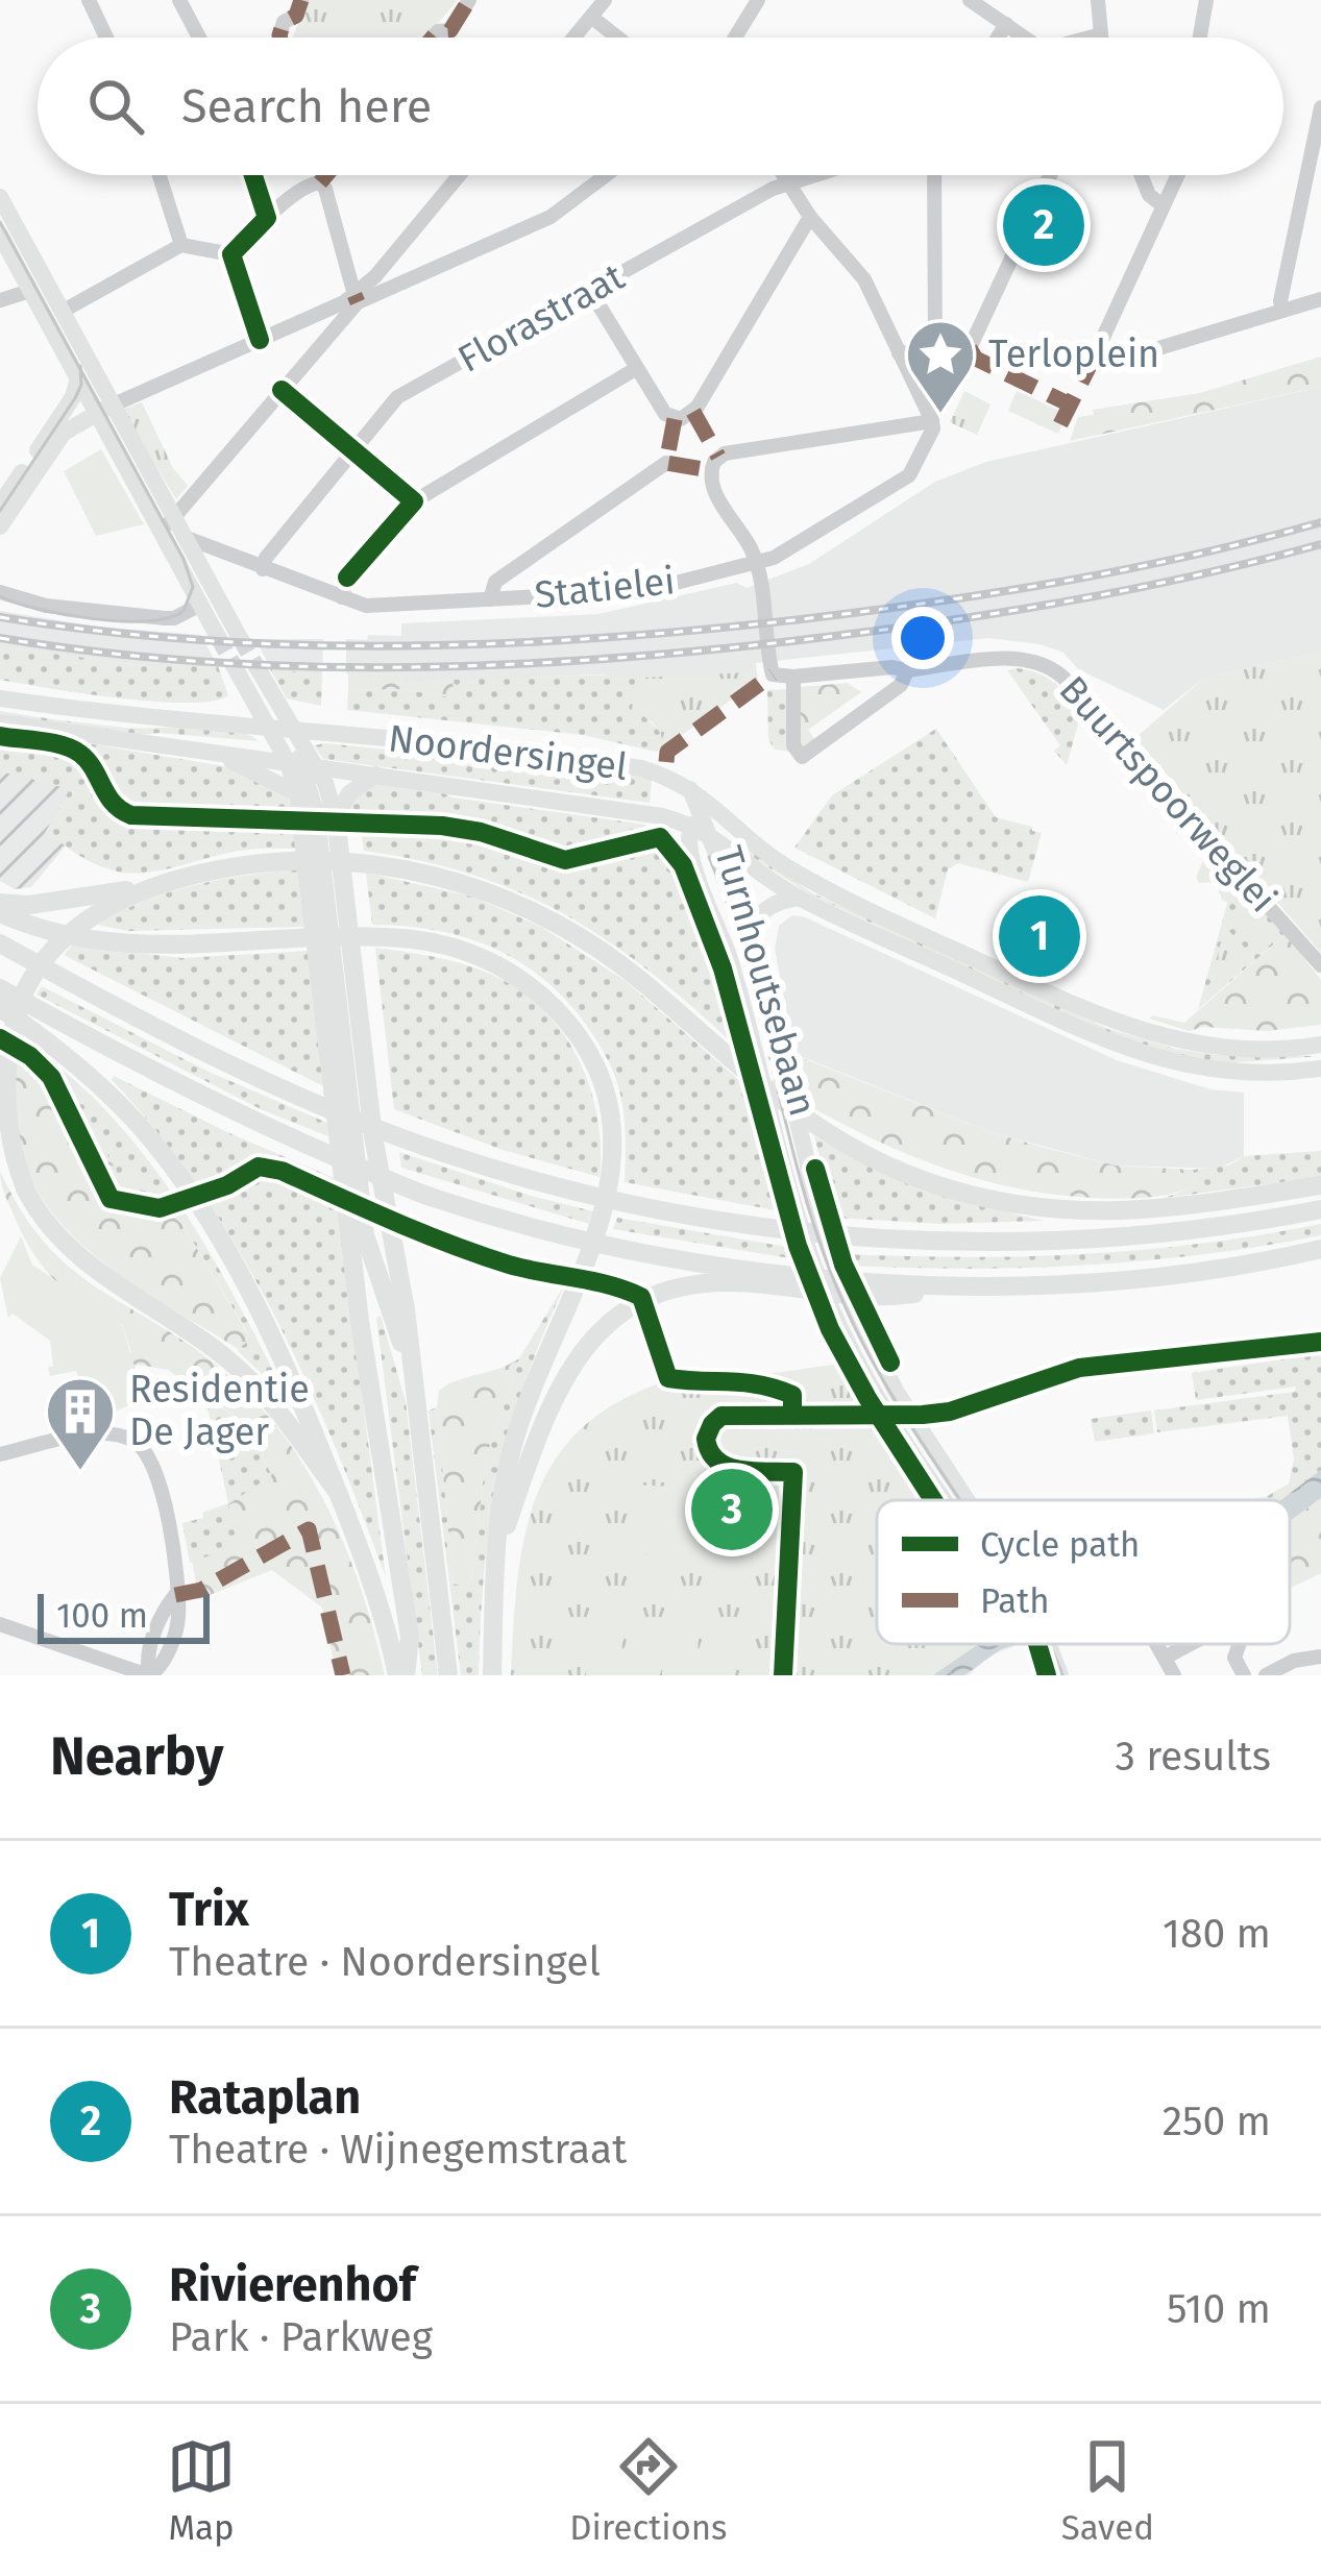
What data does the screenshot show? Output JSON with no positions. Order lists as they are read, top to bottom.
{
  "streets": {
    "main road": ["Noordersingel", "Turnhoutsebaan"],
    "street": ["Florastraat", "Statielei", "Buurtspoorweglei"]
  },
  "crossings": [
    ["Florastraat", "Statielei"],
    ["Statielei", "Buurtspoorweglei"],
    ["Noordersingel", "Turnhoutsebaan"]
  ],
  "places": {
    "place": ["Terloplein"],
    "building": ["Residentie De Jager"]
  },
  "legend": ["Cycle path", "Path"],
  "scale_bar": "100 m",
  "page": {
    "search": "Search here",
    "pins": ["2", "1", "3"],
    "scale": "100 m",
    "heading": ["Nearby", "3 results"],
    "list": [
      {
        "mark": "1",
        "name": "Trix",
        "note": "Theatre · Noordersingel",
        "value": "180 m"
      },
      {
        "mark": "2",
        "name": "Rataplan",
        "note": "Theatre · Wijnegemstraat",
        "value": "250 m"
      },
      {
        "mark": "3",
        "name": "Rivierenhof",
        "note": "Park · Parkweg",
        "value": "510 m"
      }
    ],
    "nav": ["Map", "Directions", "Saved"]
  }
}
